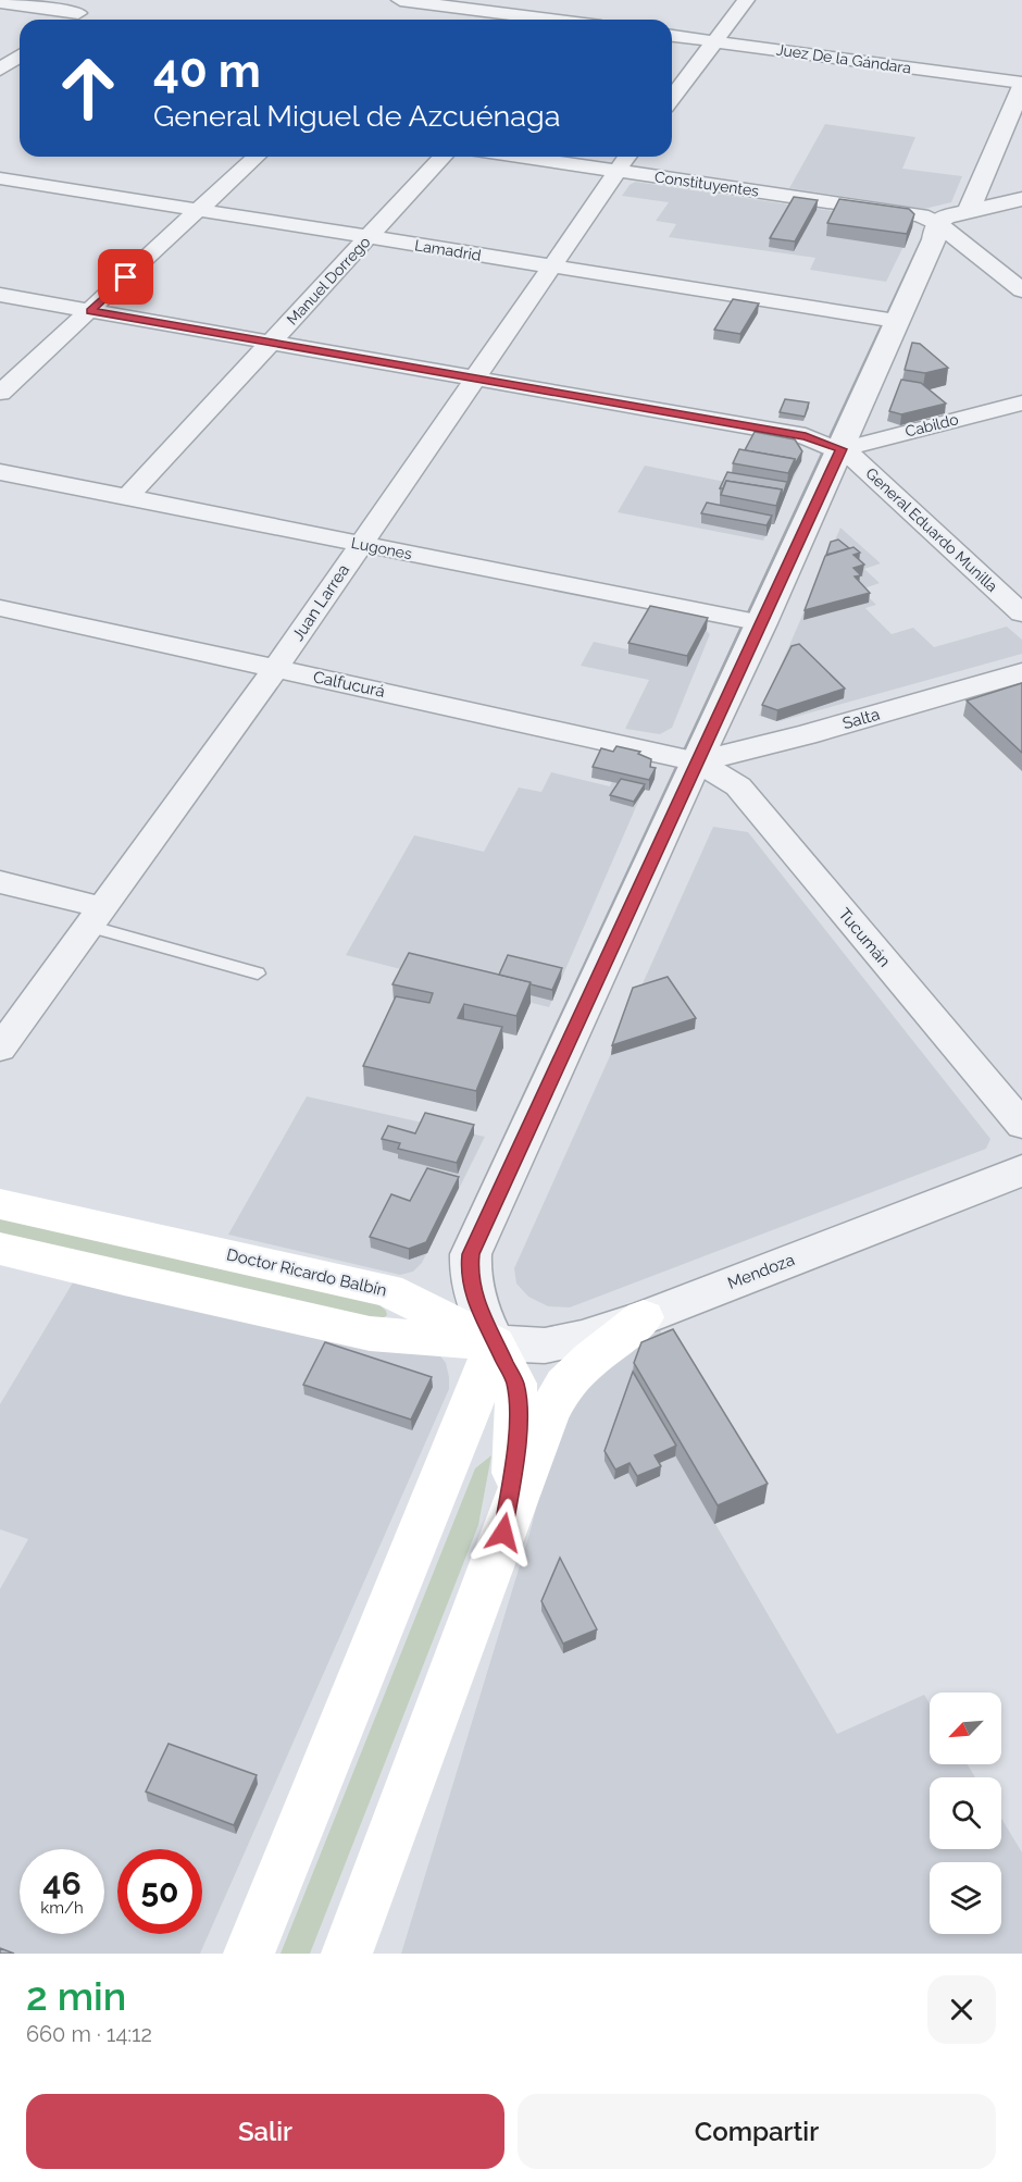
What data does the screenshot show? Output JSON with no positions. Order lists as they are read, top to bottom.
{
  "streets": {
    "main road": ["Doctor Ricardo Balbín"],
    "street": [
      "Juez De la Gándara",
      "Constituyentes",
      "Lamadrid",
      "Manuel Dorrego",
      "Cabildo",
      "General Eduardo Munilla",
      "Lugones",
      "Juan Larrea",
      "Calfucurá",
      "Salta",
      "Tucumán",
      "Mendoza"
    ]
  },
  "crossings": [
    ["Constituyentes", "Juan Larrea"],
    ["Lamadrid", "Manuel Dorrego"],
    ["Lamadrid", "Juan Larrea"],
    ["Manuel Dorrego", "General Eduardo Munilla"],
    ["Manuel Dorrego", "Lugones"],
    ["Cabildo", "General Eduardo Munilla"],
    ["General Eduardo Munilla", "Juan Larrea"],
    ["Lugones", "Juan Larrea"],
    ["Juan Larrea", "Calfucurá"],
    ["Calfucurá", "Salta"],
    ["Calfucurá", "Tucumán"],
    ["Salta", "Tucumán"],
    ["Mendoza", "Doctor Ricardo Balbín"]
  ],
  "north": "bottom left",
  "page": {
    "turn": ["40 m", "General Miguel de Azcuénaga"],
    "speed": "46 km/h",
    "limit": "50",
    "heading": ["2 min", "660 m · 14:12"],
    "buttons": ["Salir", "Compartir"]
  }
}
